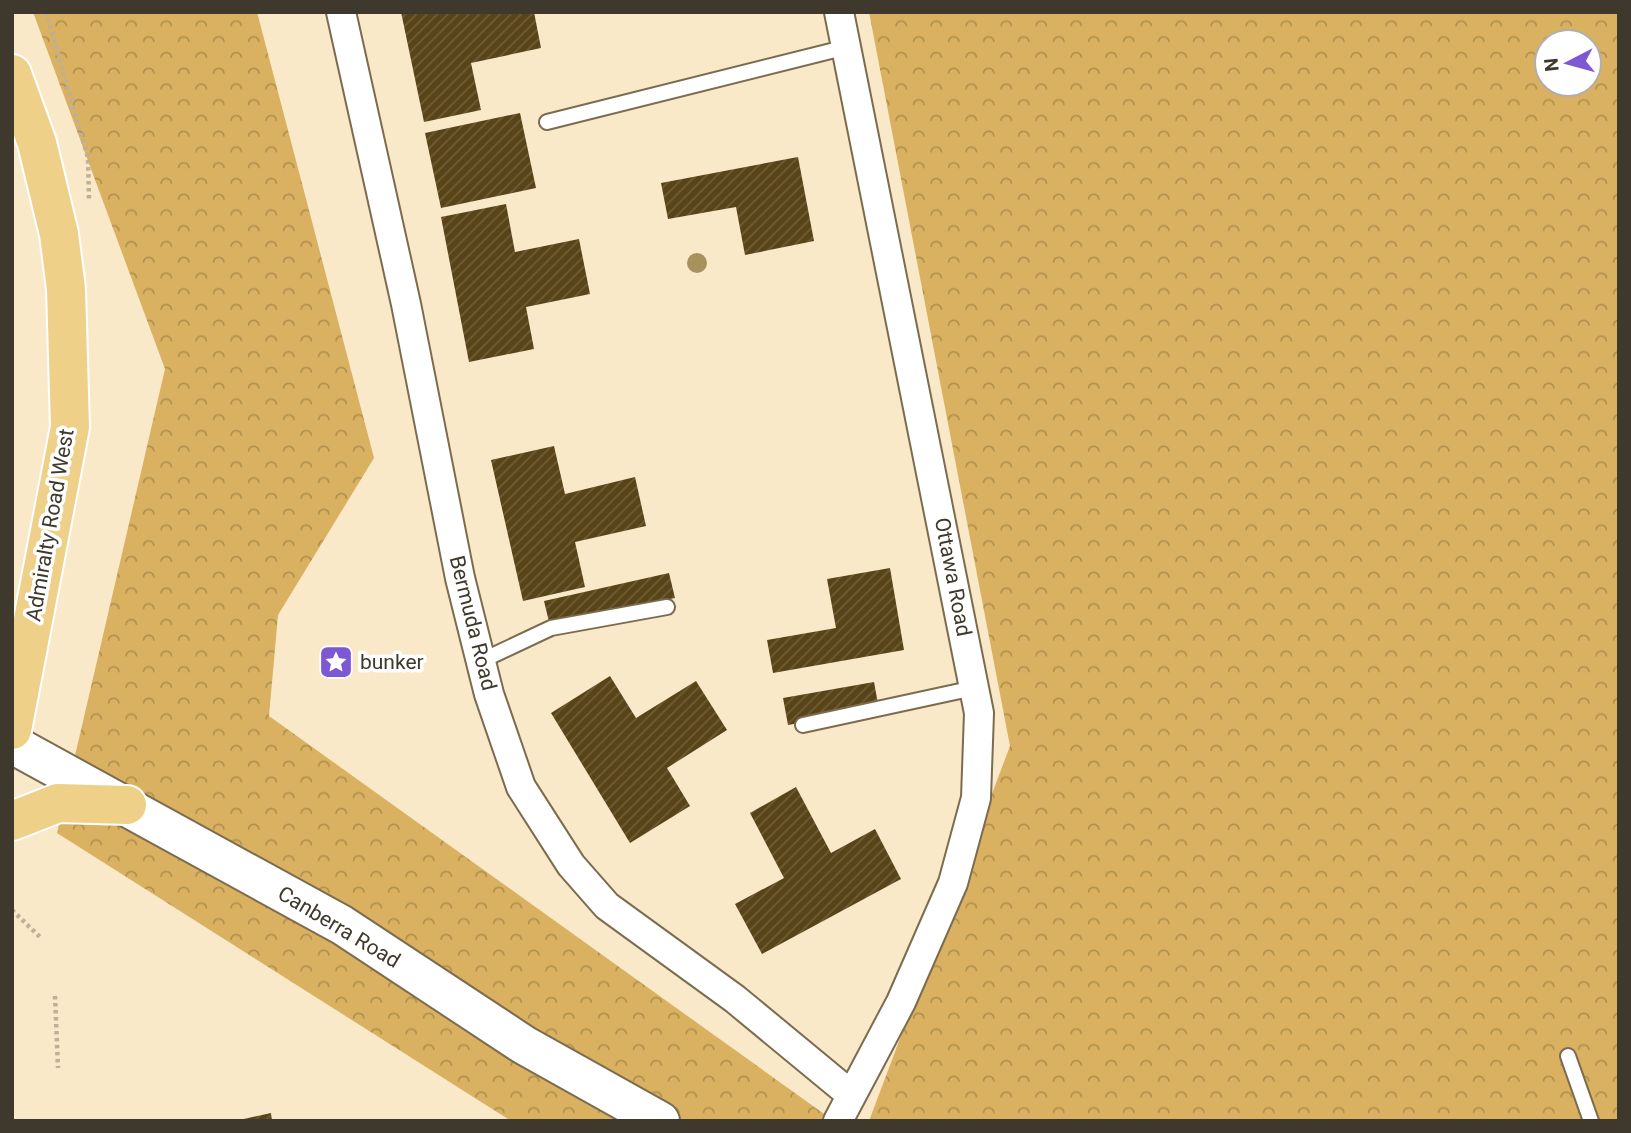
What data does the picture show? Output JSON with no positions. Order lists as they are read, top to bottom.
{
  "streets": {
    "main road": ["Admiralty Road West", "Canberra Road"],
    "street": ["Ottawa Road", "Bermuda Road"]
  },
  "crossings": [
    ["Ottawa Road", "Bermuda Road"]
  ],
  "places": {
    "place": ["bunker"]
  },
  "north": "left"
}
